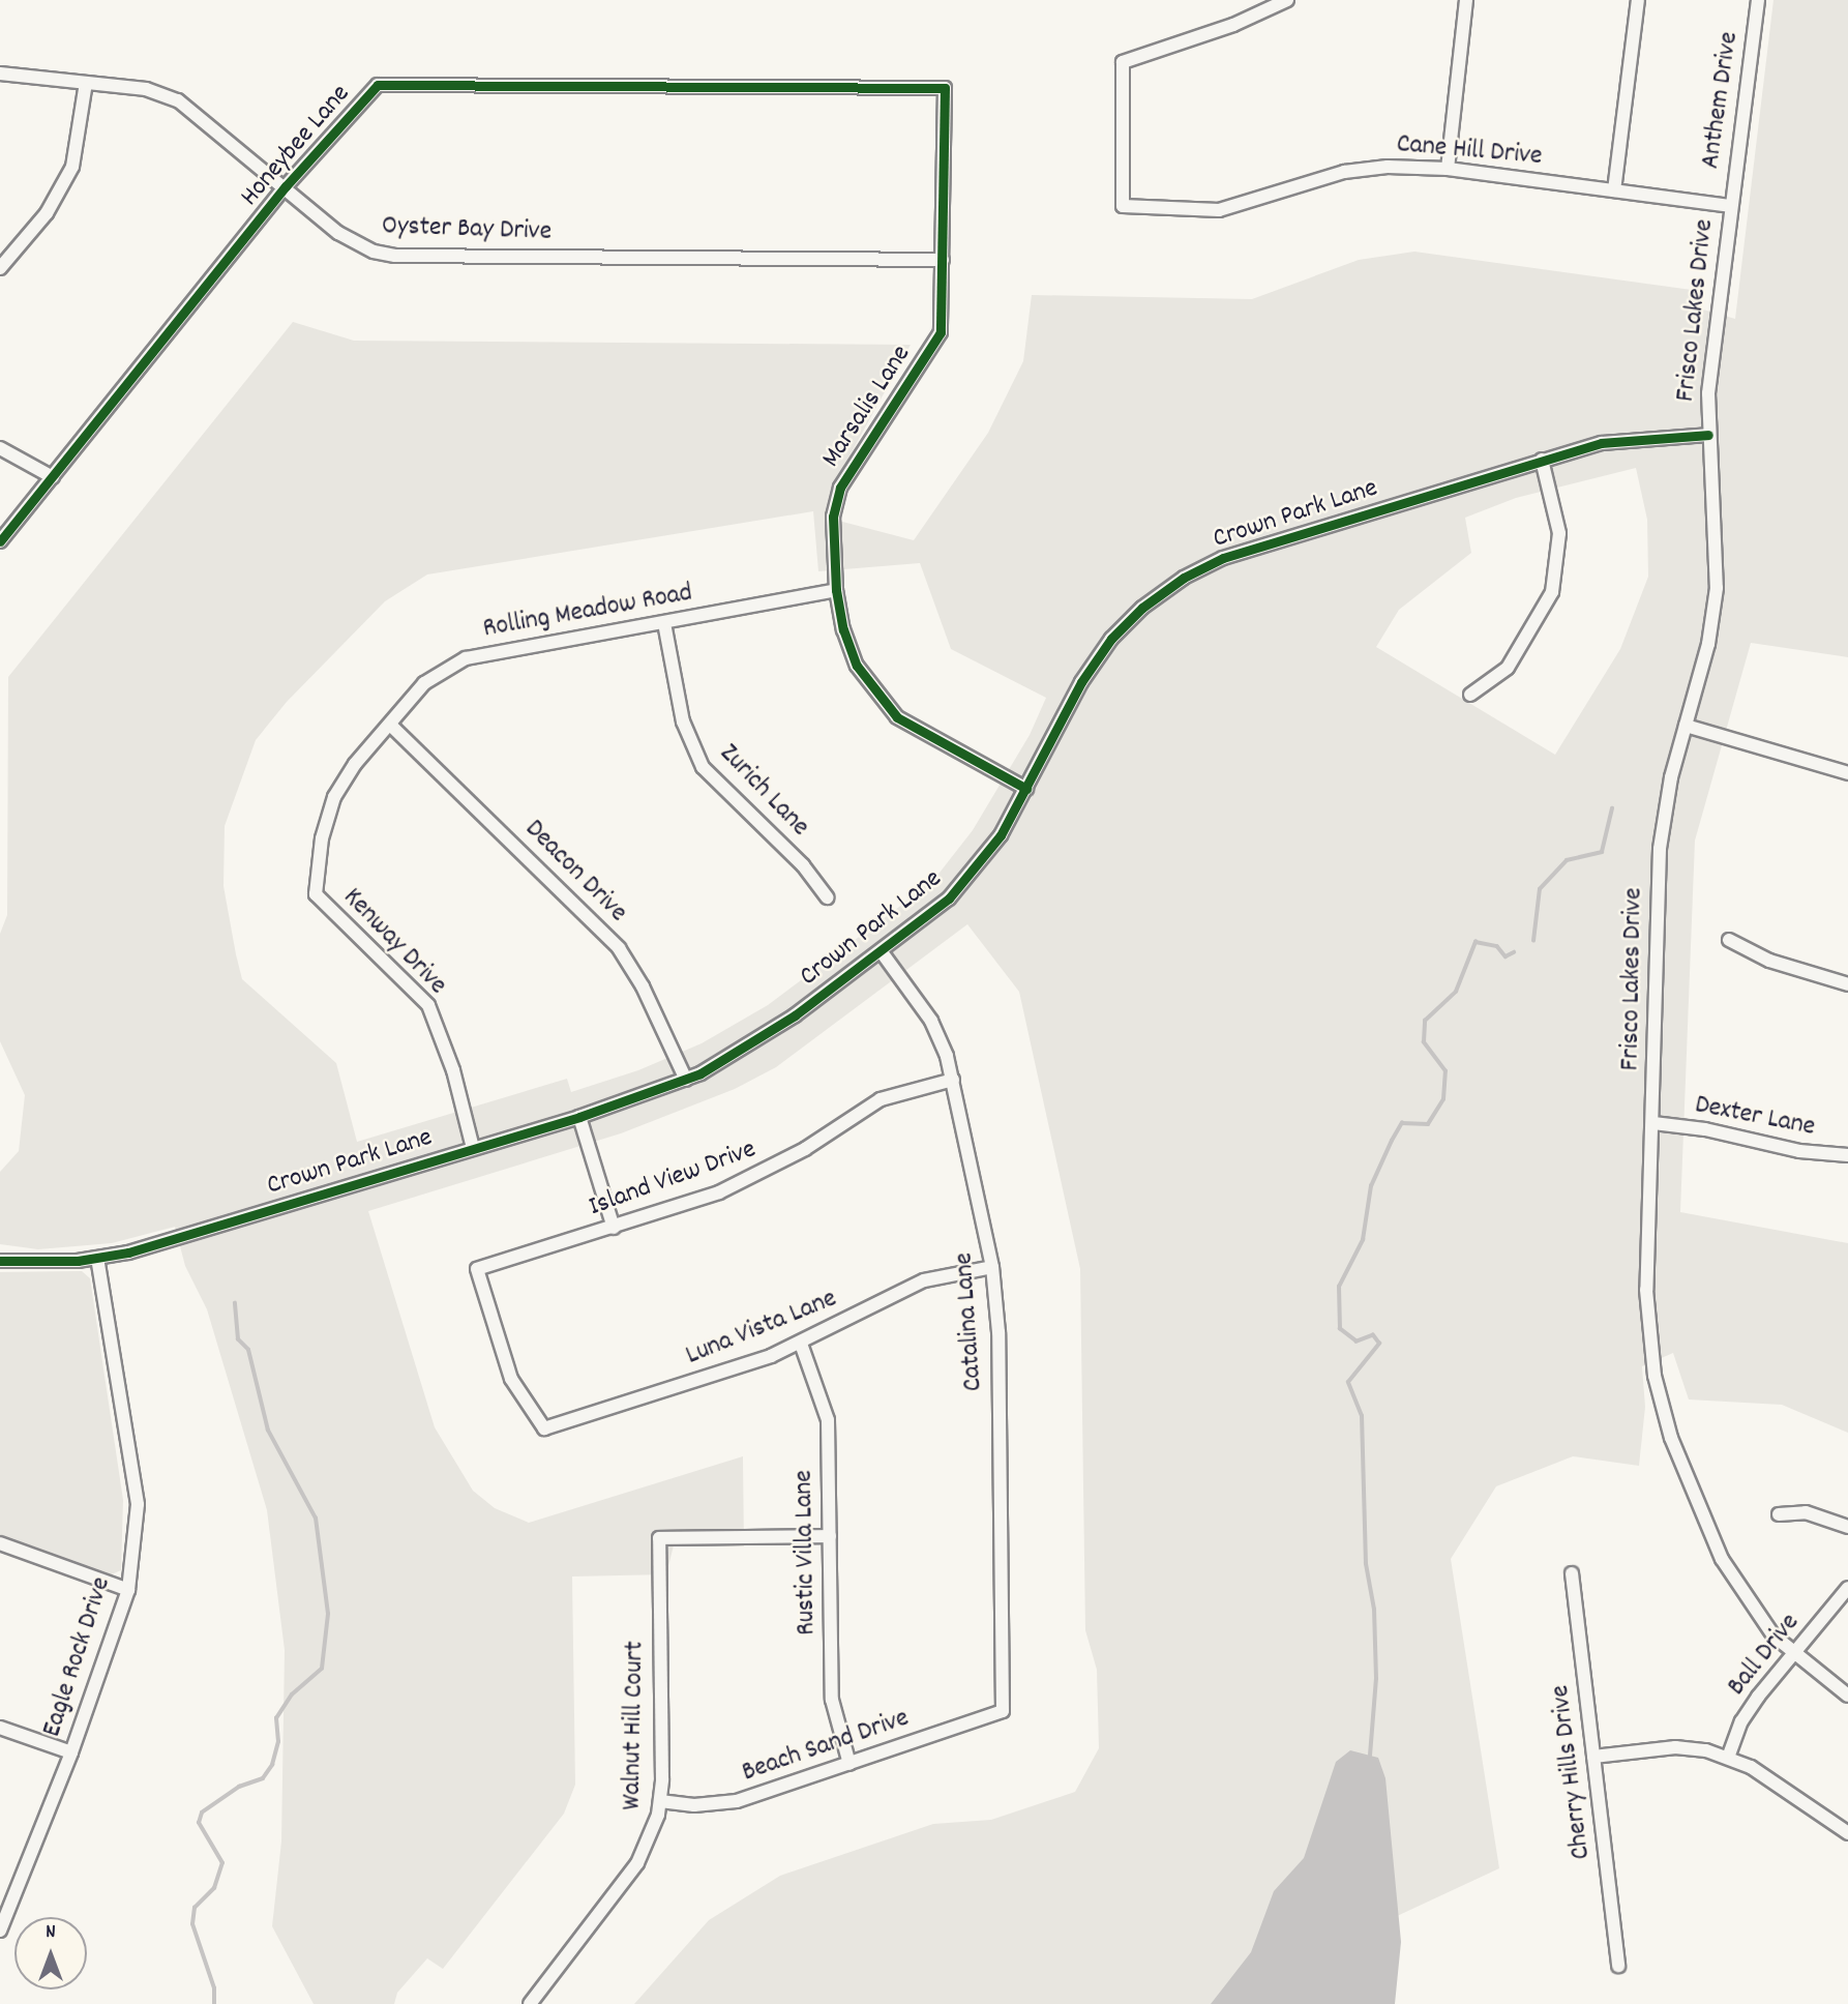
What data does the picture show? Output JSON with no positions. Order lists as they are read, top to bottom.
{
  "streets": {
    "street": [
      "Anthem Drive",
      "Honeybee Lane",
      "Cane Hill Drive",
      "Oyster Bay Drive",
      "Frisco Lakes Drive",
      "Marsalis Lane",
      "Crown Park Lane",
      "Rolling Meadow Road",
      "Zurich Lane",
      "Deacon Drive",
      "Kenway Drive",
      "Dexter Lane",
      "Island View Drive",
      "Catalina Lane",
      "Luna Vista Lane",
      "Rustic Villa Lane",
      "Ball Drive",
      "Eagle Rock Drive",
      "Walnut Hill Court",
      "Beach Sand Drive",
      "Cherry Hills Drive"
    ]
  },
  "crossings": [
    ["Anthem Drive", "Cane Hill Drive"],
    ["Anthem Drive", "Frisco Lakes Drive"],
    ["Honeybee Lane", "Oyster Bay Drive"],
    ["Honeybee Lane", "Marsalis Lane"],
    ["Cane Hill Drive", "Frisco Lakes Drive"],
    ["Oyster Bay Drive", "Marsalis Lane"],
    ["Frisco Lakes Drive", "Crown Park Lane"],
    ["Frisco Lakes Drive", "Dexter Lane"],
    ["Frisco Lakes Drive", "Ball Drive"],
    ["Marsalis Lane", "Crown Park Lane"],
    ["Marsalis Lane", "Rolling Meadow Road"],
    ["Crown Park Lane", "Deacon Drive"],
    ["Crown Park Lane", "Kenway Drive"],
    ["Crown Park Lane", "Catalina Lane"],
    ["Crown Park Lane", "Eagle Rock Drive"],
    ["Rolling Meadow Road", "Zurich Lane"],
    ["Rolling Meadow Road", "Deacon Drive"],
    ["Rolling Meadow Road", "Kenway Drive"],
    ["Island View Drive", "Catalina Lane"],
    ["Island View Drive", "Luna Vista Lane"],
    ["Catalina Lane", "Luna Vista Lane"],
    ["Catalina Lane", "Beach Sand Drive"],
    ["Luna Vista Lane", "Rustic Villa Lane"],
    ["Rustic Villa Lane", "Walnut Hill Court"],
    ["Rustic Villa Lane", "Beach Sand Drive"],
    ["Walnut Hill Court", "Beach Sand Drive"]
  ],
  "north": "top"
}
